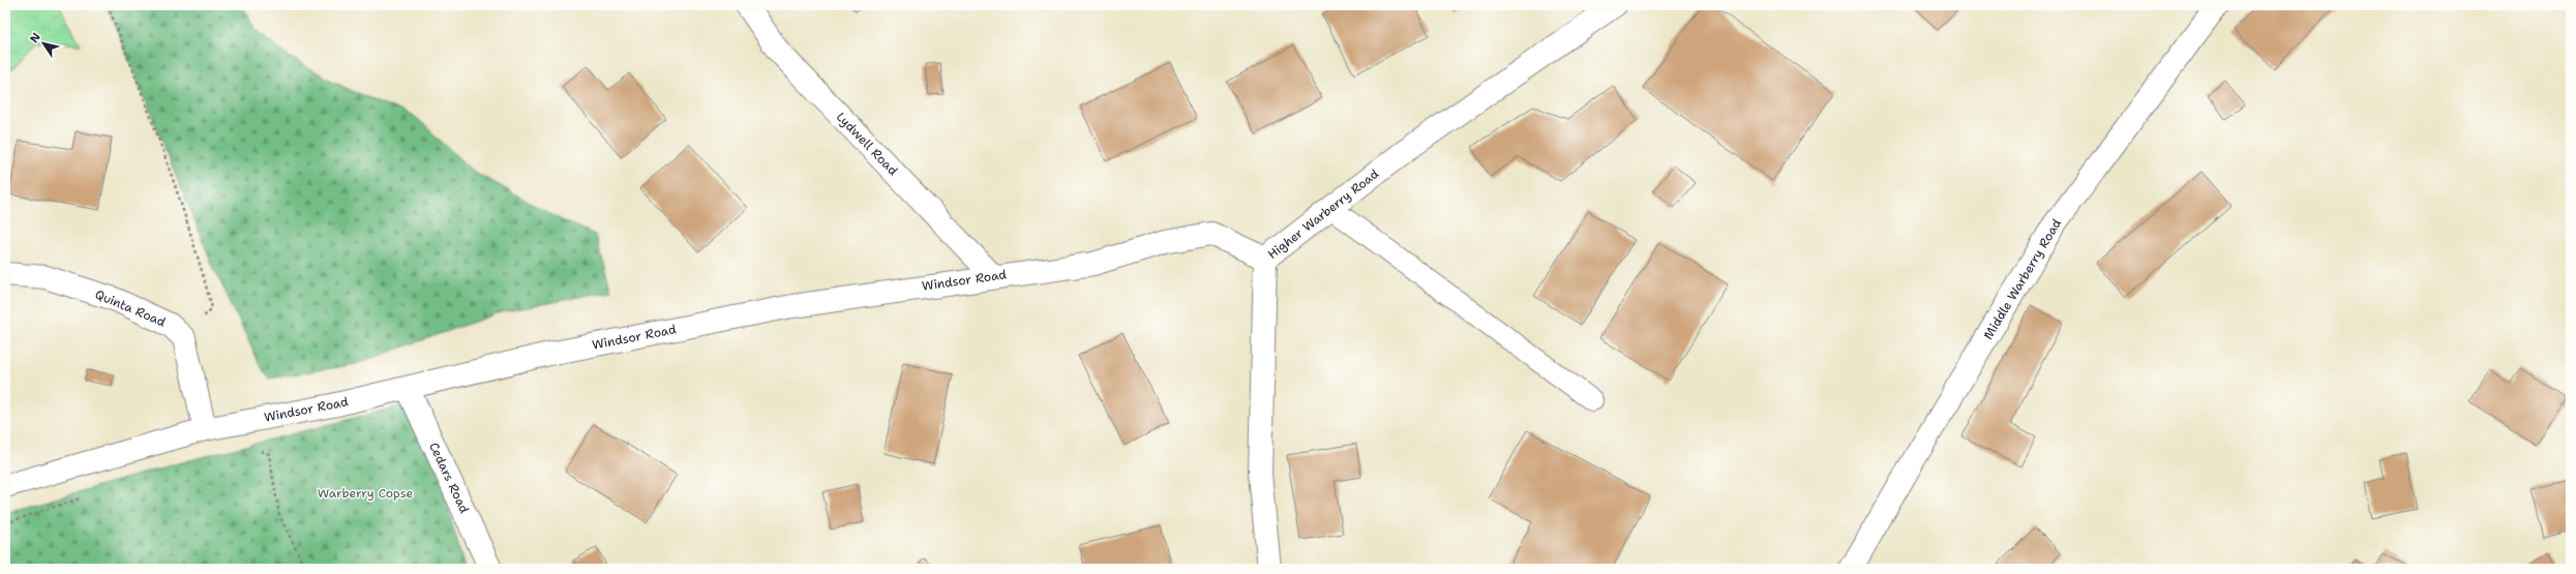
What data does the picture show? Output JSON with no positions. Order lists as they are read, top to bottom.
{
  "streets": {
    "street": [
      "Lydwell Road",
      "Higher Warberry Road",
      "Middle Warberry Road",
      "Windsor Road",
      "Quinta Road",
      "Cedars Road"
    ]
  },
  "crossings": [
    ["Lydwell Road", "Windsor Road"],
    ["Higher Warberry Road", "Windsor Road"],
    ["Windsor Road", "Cedars Road"]
  ],
  "parks": ["Warberry Copse"],
  "north": "top left"
}
